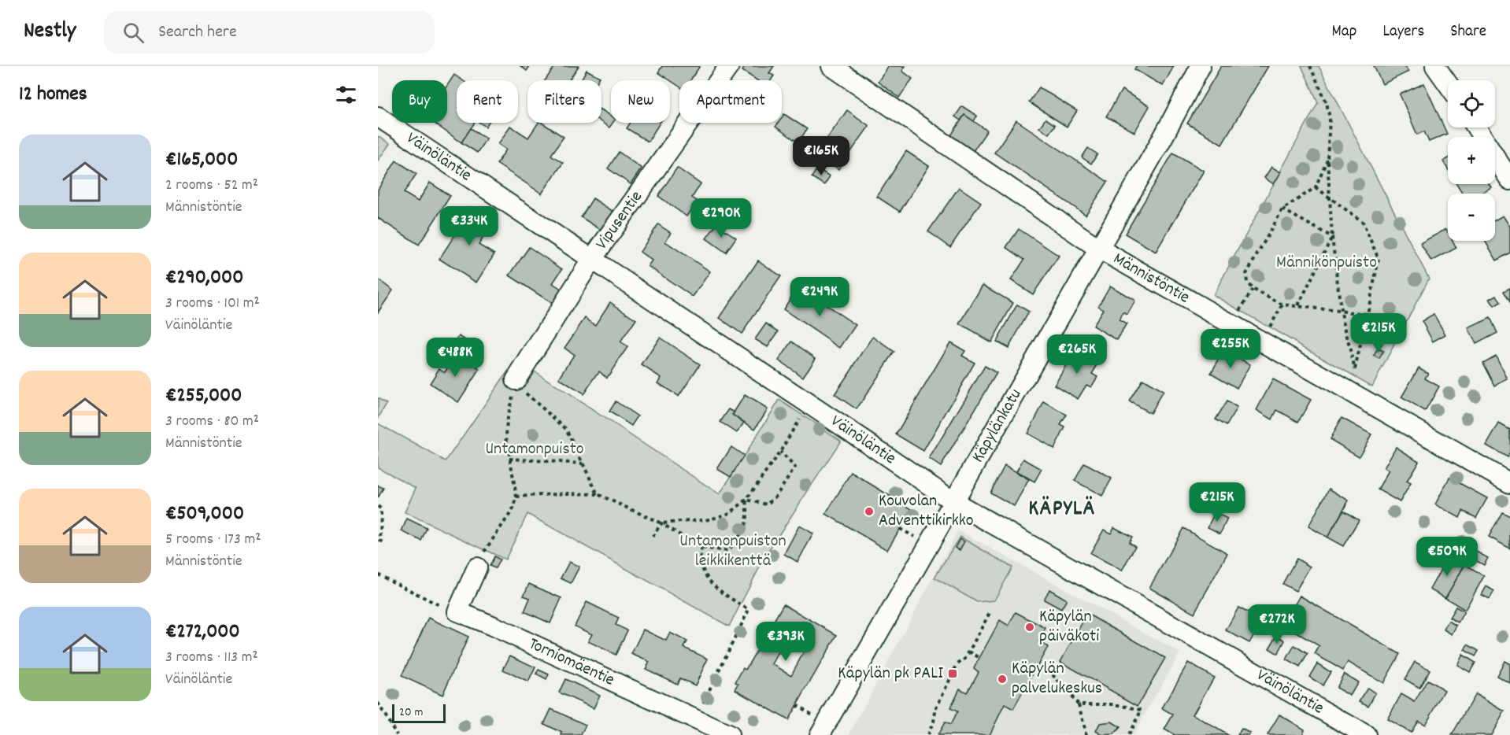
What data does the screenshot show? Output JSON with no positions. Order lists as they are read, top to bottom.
{
  "streets": {
    "street": [
      "Väinöläntie",
      "Vipusentie",
      "Männistöntie",
      "Käpylänkatu",
      "Torniomäentie"
    ]
  },
  "crossings": [
    ["Väinöläntie", "Vipusentie"],
    ["Väinöläntie", "Käpylänkatu"],
    ["Männistöntie", "Käpylänkatu"]
  ],
  "districts": ["KÄPYLÄ"],
  "parks": ["Männikönpuisto", "Untamonpuisto", "Untamonpuiston leikkikenttä"],
  "places": {
    "other": ["Kouvolan Adventtikirkko", "Käpylän päiväkoti", "Käpylän palvelukeskus"],
    "transit": ["Käpylän pk PALI"]
  },
  "scale_bar": "20 m",
  "page": {
    "header": "Nestly",
    "search": "Search here",
    "nav": ["Map", "Layers", "Share"],
    "heading": "12 homes",
    "map_buttons": ["+", "−"],
    "chip": [
      "Buy",
      "Rent",
      "Filters",
      "New",
      "Apartment"
    ],
    "list": [
      {
        "name": "€165,000",
        "note": "2 rooms · 52 m² · Männistöntie"
      },
      {
        "name": "€290,000",
        "note": "3 rooms · 101 m² · Väinöläntie"
      },
      {
        "name": "€255,000",
        "note": "3 rooms · 80 m² · Männistöntie"
      },
      {
        "name": "€509,000",
        "note": "5 rooms · 173 m² · Männistöntie"
      },
      {
        "name": "€272,000",
        "note": "3 rooms · 113 m² · Väinöläntie"
      }
    ],
    "price": [
      "€165K",
      "€290K",
      "€334K",
      "€249K",
      "€215K",
      "€255K",
      "€265K",
      "€488K",
      "€215K",
      "€509K",
      "€272K",
      "€393K"
    ],
    "scale": "20 m"
  }
}
